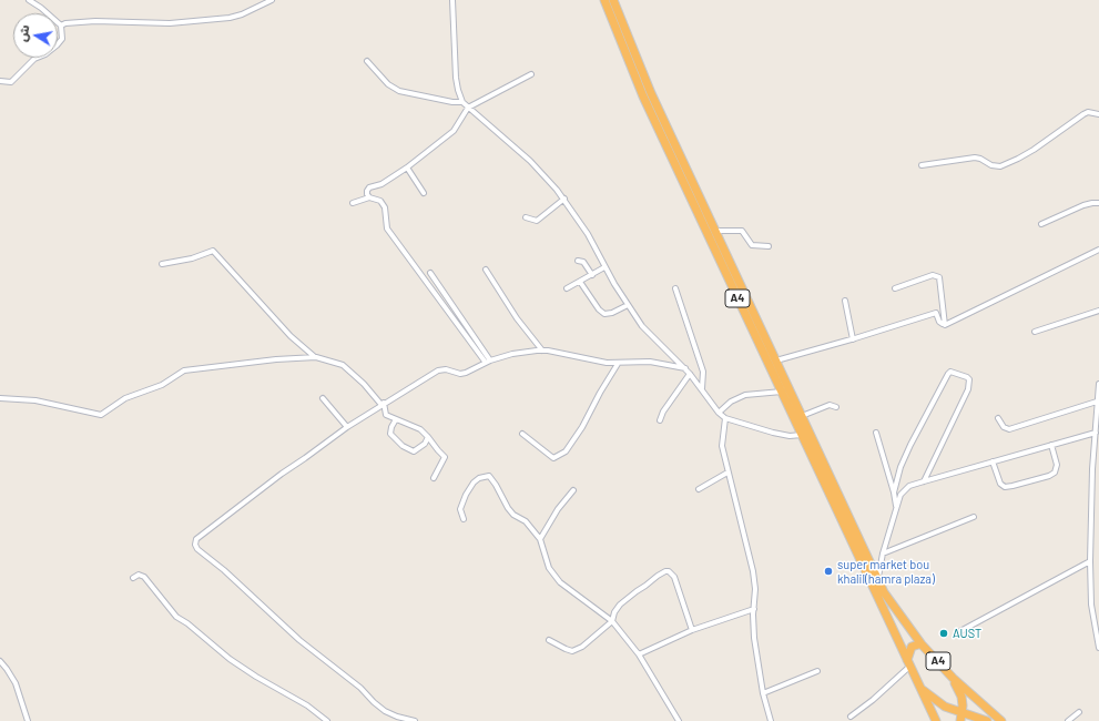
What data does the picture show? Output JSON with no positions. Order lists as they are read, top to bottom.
{
  "streets": {
    "highway": ["A4"]
  },
  "places": ["super market bou khalil(hamra plaza)", "AUST"],
  "north": "left"
}
